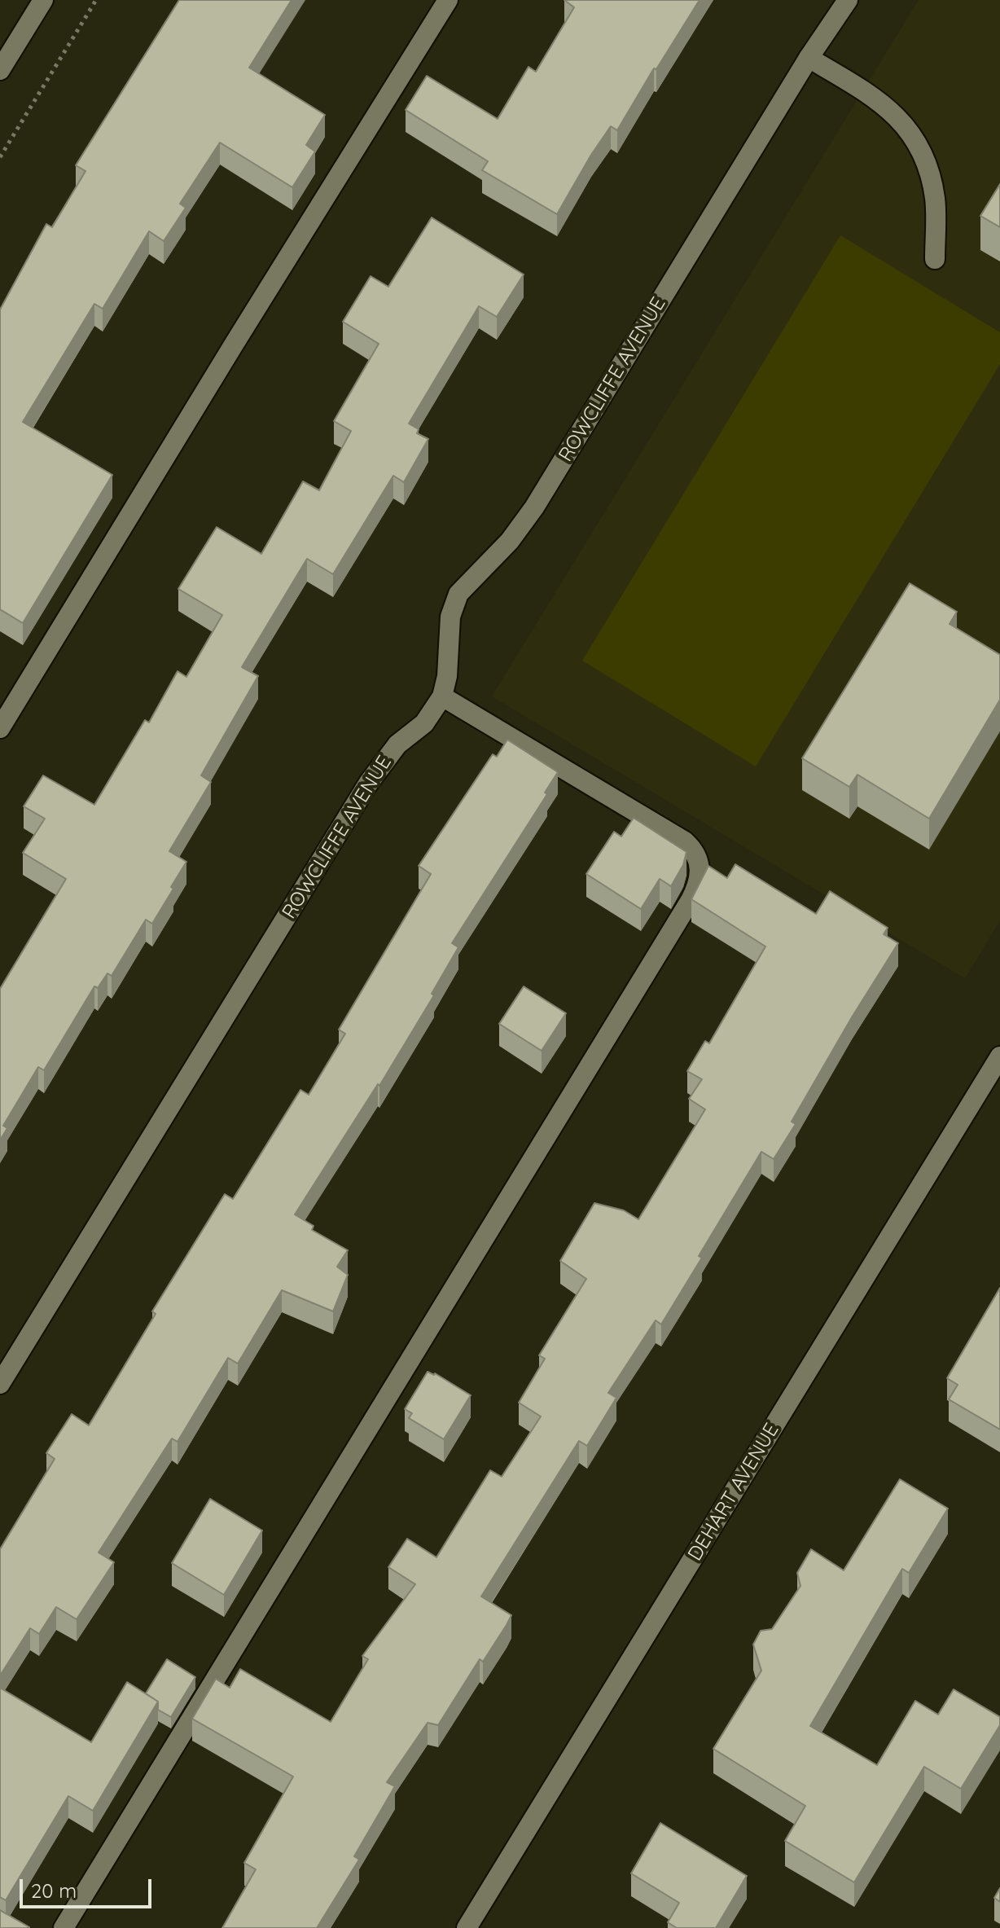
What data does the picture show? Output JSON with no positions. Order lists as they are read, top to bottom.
{
  "streets": {
    "street": ["ROWCLIFFE AVENUE", "DEHART AVENUE"]
  },
  "scale_bar": "20 m"
}
